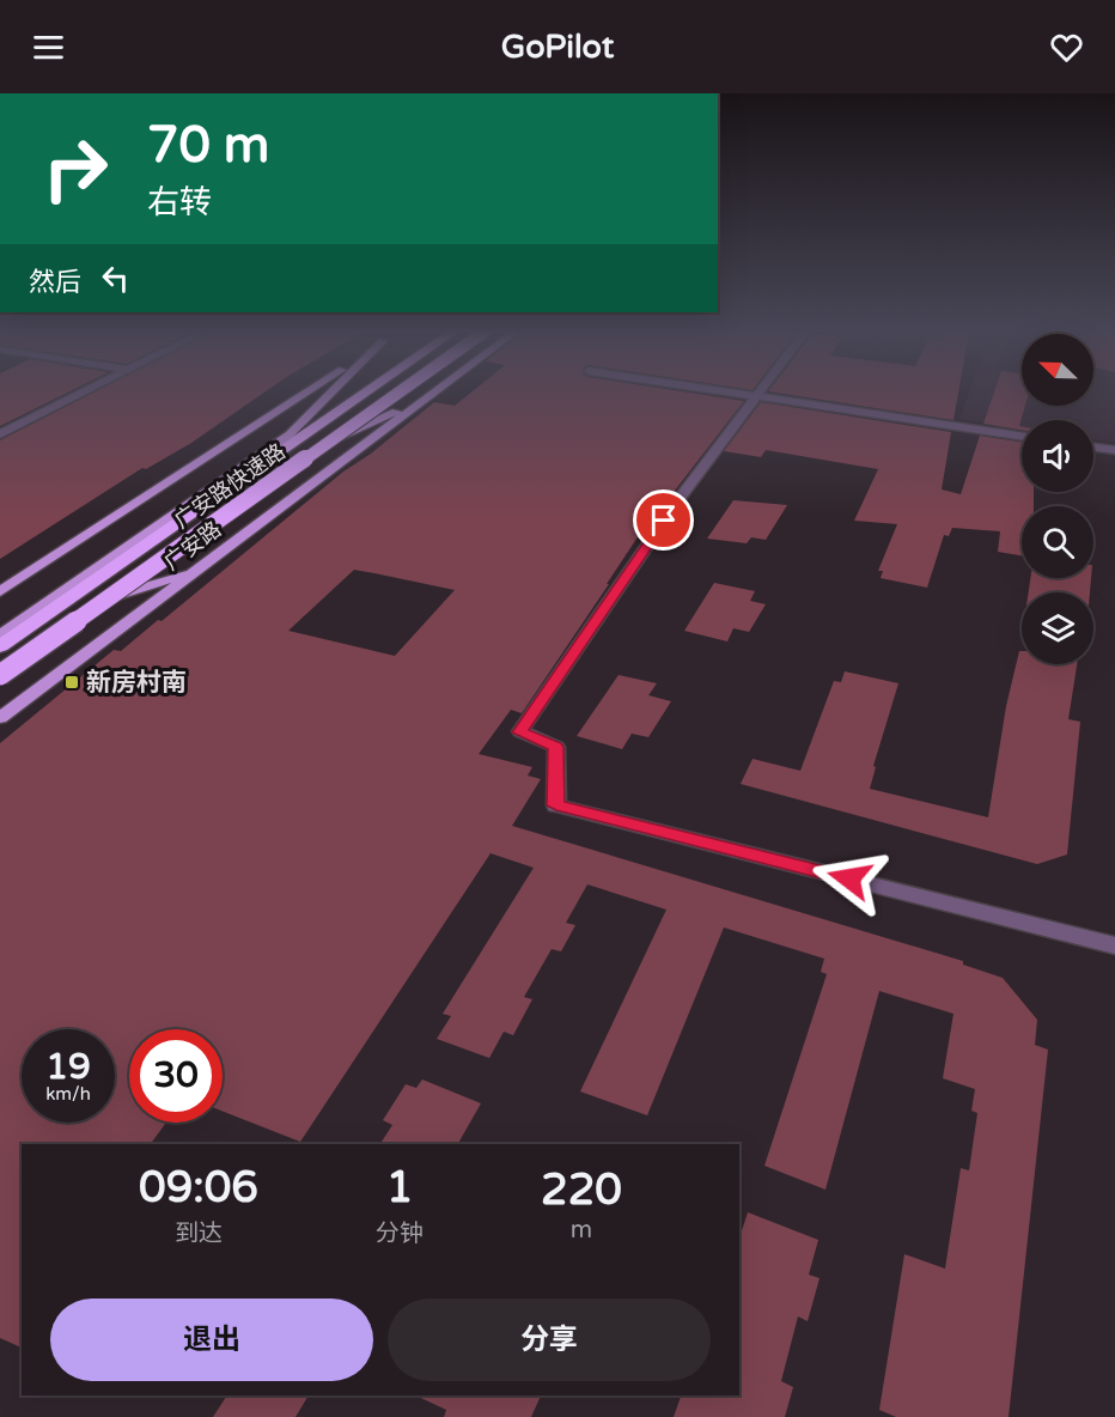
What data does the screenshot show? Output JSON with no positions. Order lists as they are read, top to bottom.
{
  "streets": {
    "highway": ["广安路快速路"],
    "main road": ["广安路"]
  },
  "places": {
    "transit": ["新房村南"]
  },
  "north": "top left",
  "page": {
    "header": "GoPilot",
    "turn": ["70 m", "右转"],
    "then": "然后",
    "speed": "19 km/h",
    "limit": "30",
    "eta": [
      "09:06",
      "到达",
      "1",
      "分钟",
      "220",
      "m"
    ],
    "buttons": ["退出", "分享"]
  }
}
